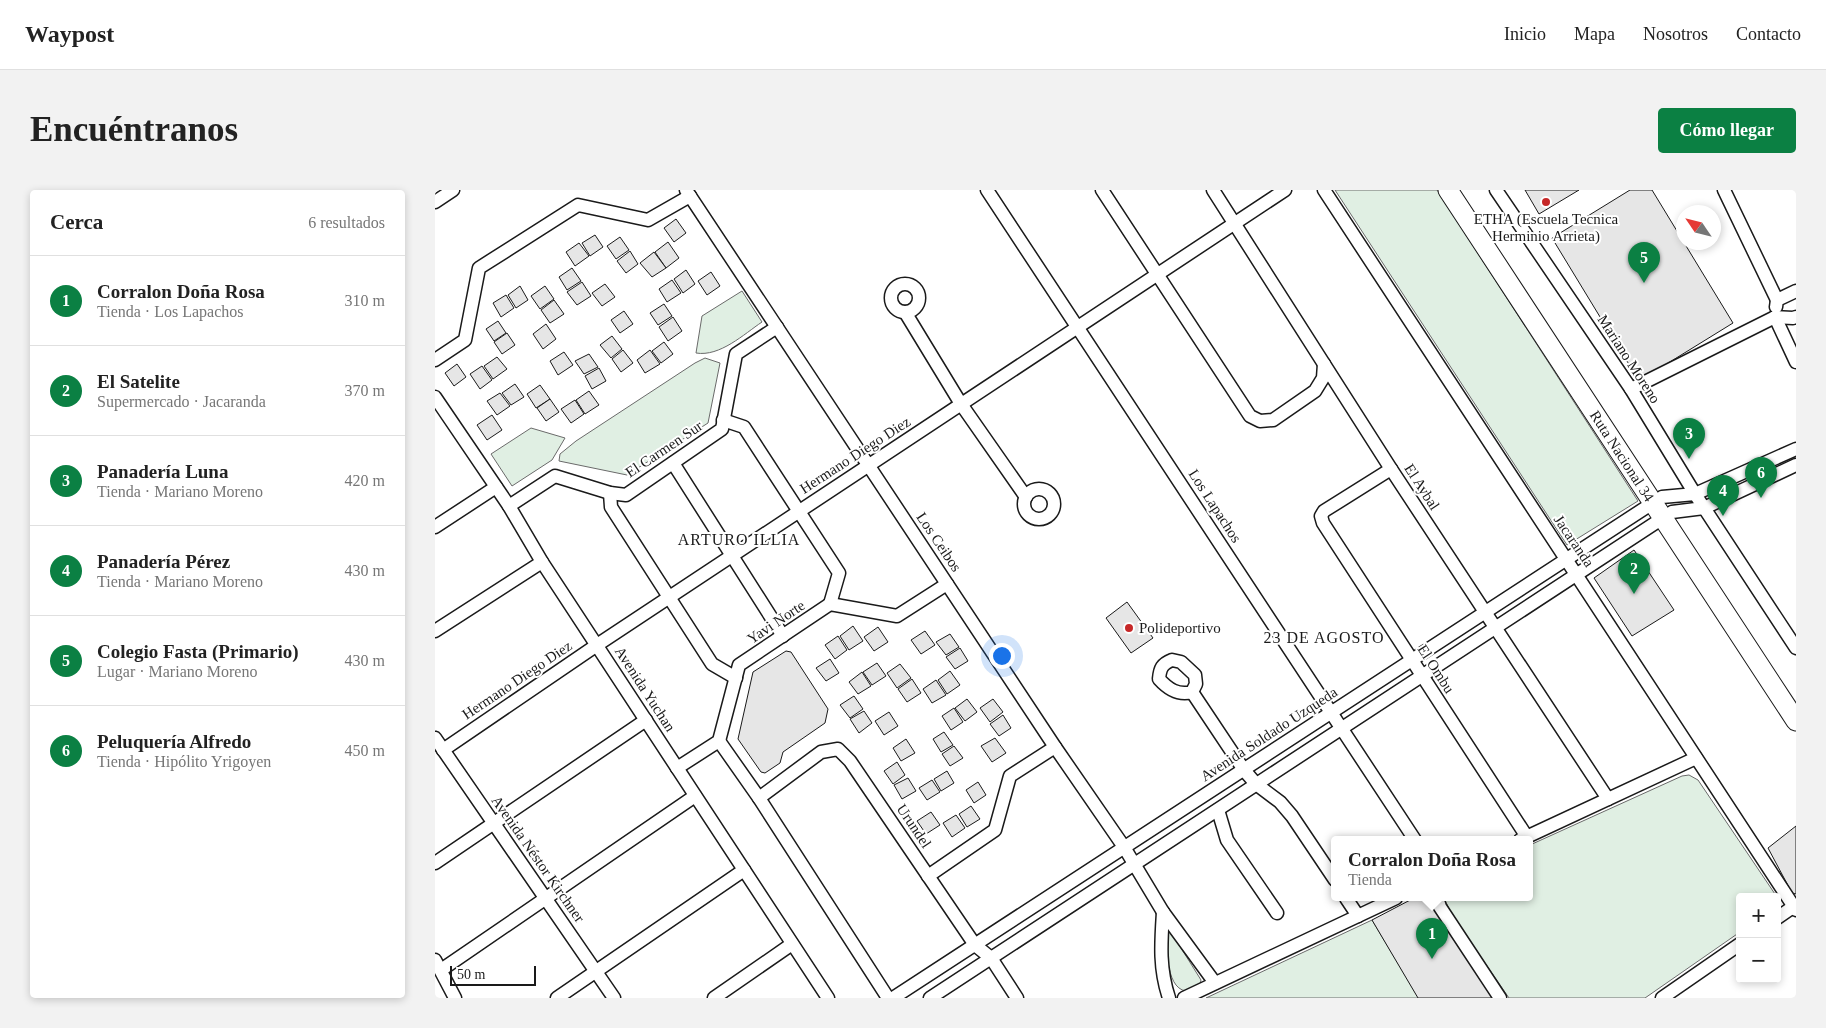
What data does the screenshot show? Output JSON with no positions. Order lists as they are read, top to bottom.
{
  "streets": {
    "highway": ["Ruta Nacional 34"],
    "street": [
      "Mariano Moreno",
      "El Carmen Sur",
      "Hermano Diego Diez",
      "El Aybal",
      "Los Lapachos",
      "Jacaranda",
      "Los Ceibos",
      "Yavi Norte",
      "El Ombu",
      "Avenida Yuchan",
      "Avenida Soldado Uzqueda",
      "Urundel",
      "Avenida Néstor Kirchner"
    ]
  },
  "crossings": [
    ["El Carmen Sur", "Los Ceibos"],
    ["El Carmen Sur", "Avenida Yuchan"],
    ["Hermano Diego Diez", "El Aybal"],
    ["Hermano Diego Diez", "Los Lapachos"],
    ["Hermano Diego Diez", "Los Ceibos"],
    ["Hermano Diego Diez", "Avenida Yuchan"],
    ["Hermano Diego Diez", "Avenida Néstor Kirchner"],
    ["Ruta Nacional 34", "Avenida Soldado Uzqueda"],
    ["El Aybal", "El Ombu"],
    ["El Aybal", "Avenida Soldado Uzqueda"],
    ["Los Lapachos", "Avenida Soldado Uzqueda"],
    ["Jacaranda", "Avenida Soldado Uzqueda"],
    ["Los Ceibos", "Avenida Soldado Uzqueda"],
    ["El Ombu", "Avenida Soldado Uzqueda"],
    ["Avenida Soldado Uzqueda", "Urundel"]
  ],
  "districts": ["ARTURO ILLIA", "23 DE AGOSTO"],
  "places": ["ETHA (Escuela Tecnica Herminio Arrieta)", "Polideportivo"],
  "scale_bar": "50 m",
  "north": "top left",
  "page": {
    "header": "Waypost",
    "nav": [
      "Inicio",
      "Mapa",
      "Nosotros",
      "Contacto"
    ],
    "buttons": "Cómo llegar",
    "title": "Encuéntranos",
    "heading": ["Cerca", "6 resultados"],
    "pins": [
      "5",
      "3",
      "6",
      "4",
      "2",
      "1"
    ],
    "list": [
      {
        "mark": "1",
        "name": "Corralon Doña Rosa",
        "note": "Tienda · Los Lapachos",
        "value": "310 m"
      },
      {
        "mark": "2",
        "name": "El Satelite",
        "note": "Supermercado · Jacaranda",
        "value": "370 m"
      },
      {
        "mark": "3",
        "name": "Panadería Luna",
        "note": "Tienda · Mariano Moreno",
        "value": "420 m"
      },
      {
        "mark": "4",
        "name": "Panadería Pérez",
        "note": "Tienda · Mariano Moreno",
        "value": "430 m"
      },
      {
        "mark": "5",
        "name": "Colegio Fasta (Primario)",
        "note": "Lugar · Mariano Moreno",
        "value": "430 m"
      },
      {
        "mark": "6",
        "name": "Peluquería Alfredo",
        "note": "Tienda · Hipólito Yrigoyen",
        "value": "450 m"
      }
    ],
    "popup": ["Corralon Doña Rosa", "Tienda"],
    "map_buttons": ["+", "−"],
    "scale": "50 m"
  }
}
